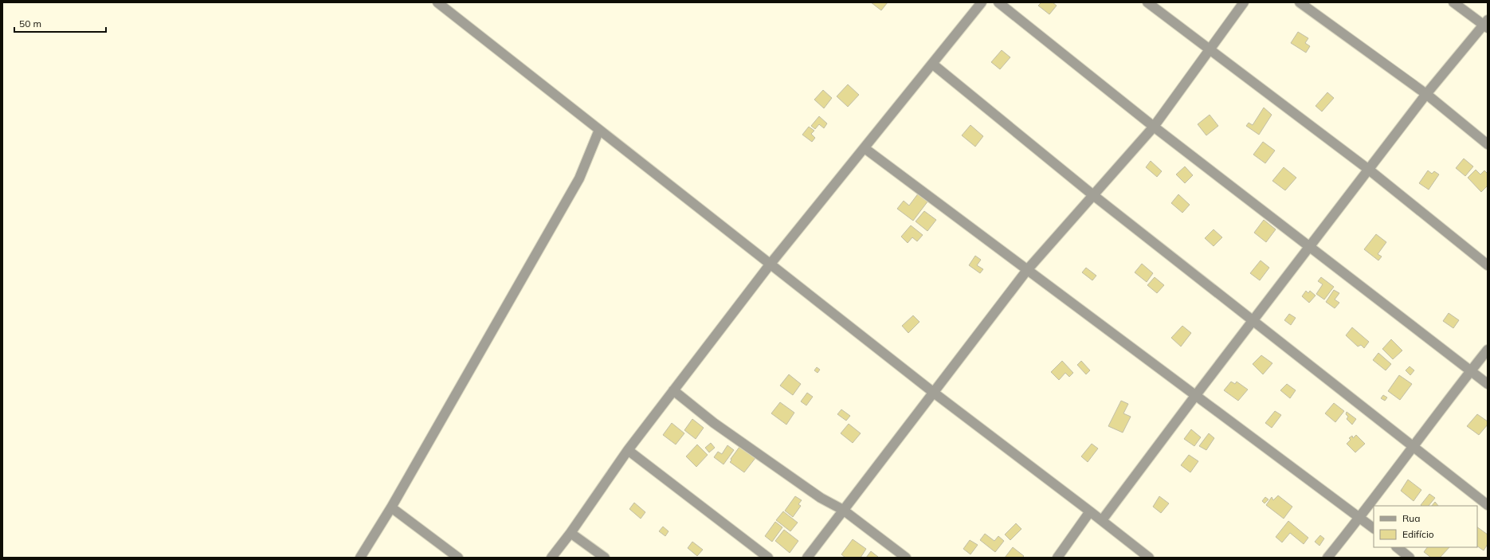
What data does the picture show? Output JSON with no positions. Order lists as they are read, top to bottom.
{
  "legend": ["Rua", "Edifício"],
  "scale_bar": "50 m"
}
